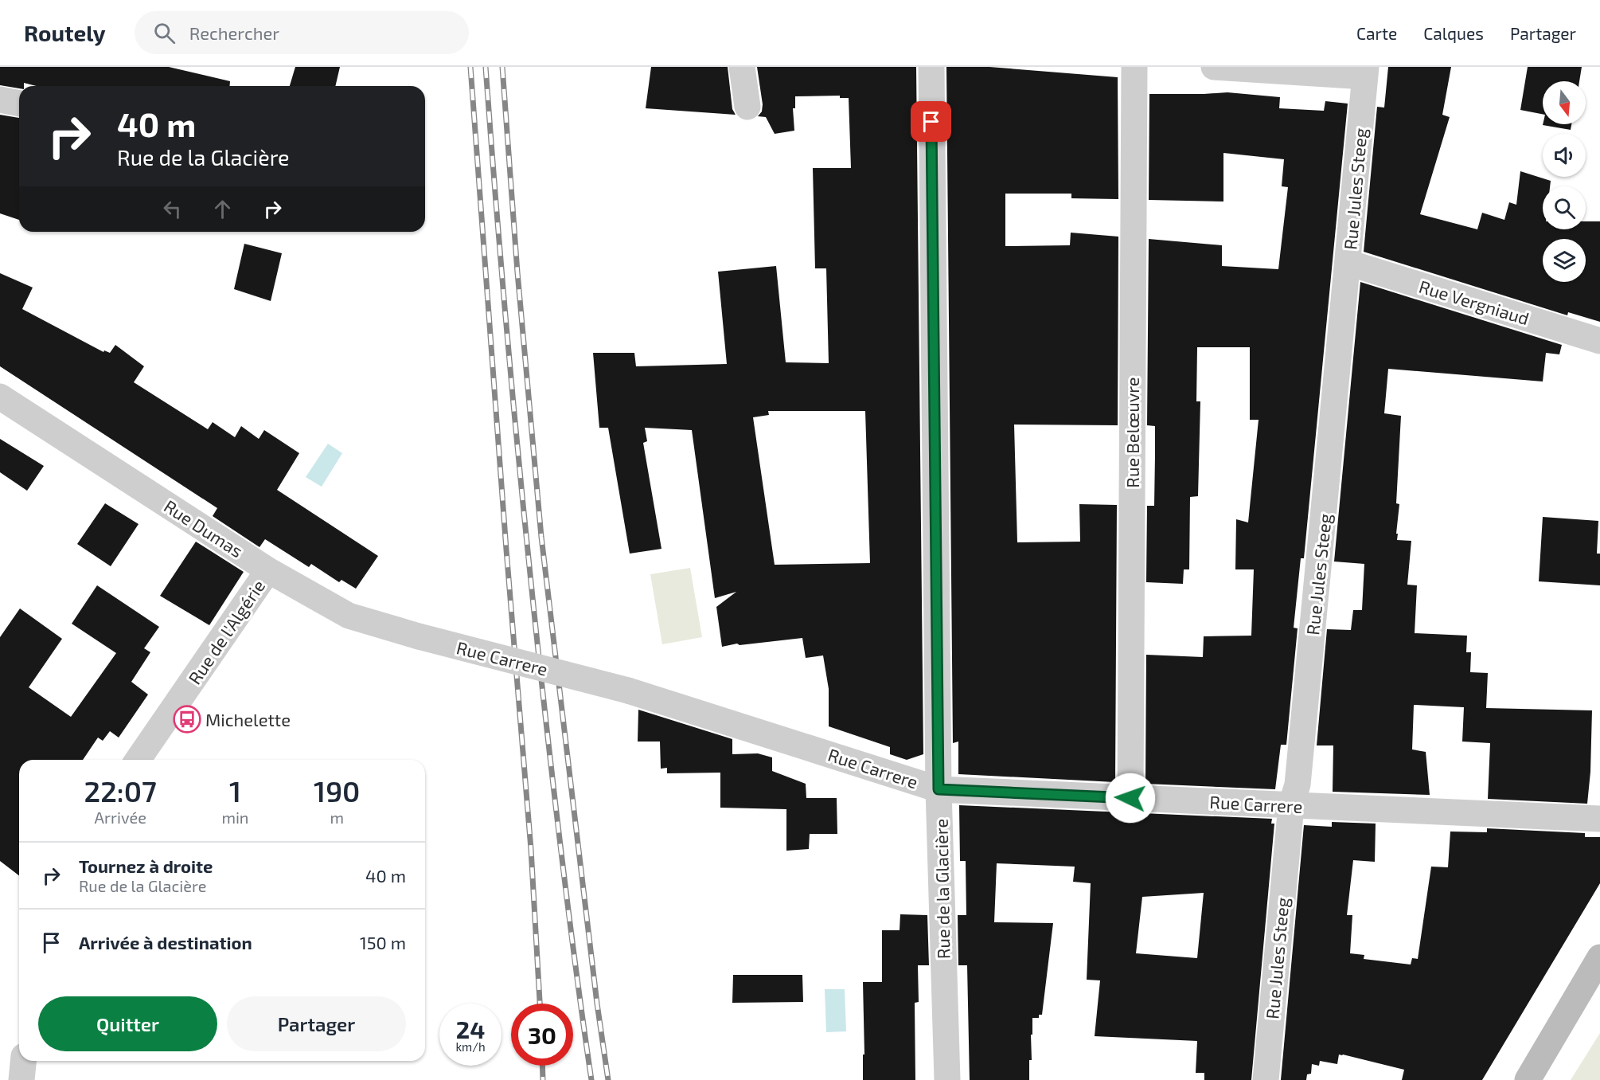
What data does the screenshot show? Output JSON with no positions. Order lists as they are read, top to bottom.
{
  "streets": {
    "street": [
      "Rue Jules Steeg",
      "Rue Vergniaud",
      "Rue Belœuvre",
      "Rue Dumas",
      "Rue de l'Algérie",
      "Rue Carrere",
      "Rue de la Glacière"
    ]
  },
  "crossings": [
    ["Rue Jules Steeg", "Rue Vergniaud"],
    ["Rue Jules Steeg", "Rue Carrere"],
    ["Rue Belœuvre", "Rue Carrere"],
    ["Rue Dumas", "Rue de l'Algérie"],
    ["Rue Dumas", "Rue Carrere"],
    ["Rue Carrere", "Rue de la Glacière"]
  ],
  "places": {
    "bus stop": ["Michelette"]
  },
  "north": "bottom",
  "page": {
    "header": "Routely",
    "search": "Rechercher",
    "nav": ["Carte", "Calques", "Partager"],
    "turn": ["40 m", "Rue de la Glacière"],
    "eta": [
      "22:07",
      "Arrivée",
      "1",
      "min",
      "190",
      "m"
    ],
    "list": [
      {
        "name": "Tournez à droite",
        "note": "Rue de la Glacière",
        "value": "40 m"
      },
      {
        "name": "Arrivée à destination",
        "value": "150 m"
      }
    ],
    "buttons": ["Quitter", "Partager"],
    "speed": "24 km/h",
    "limit": "30"
  }
}
